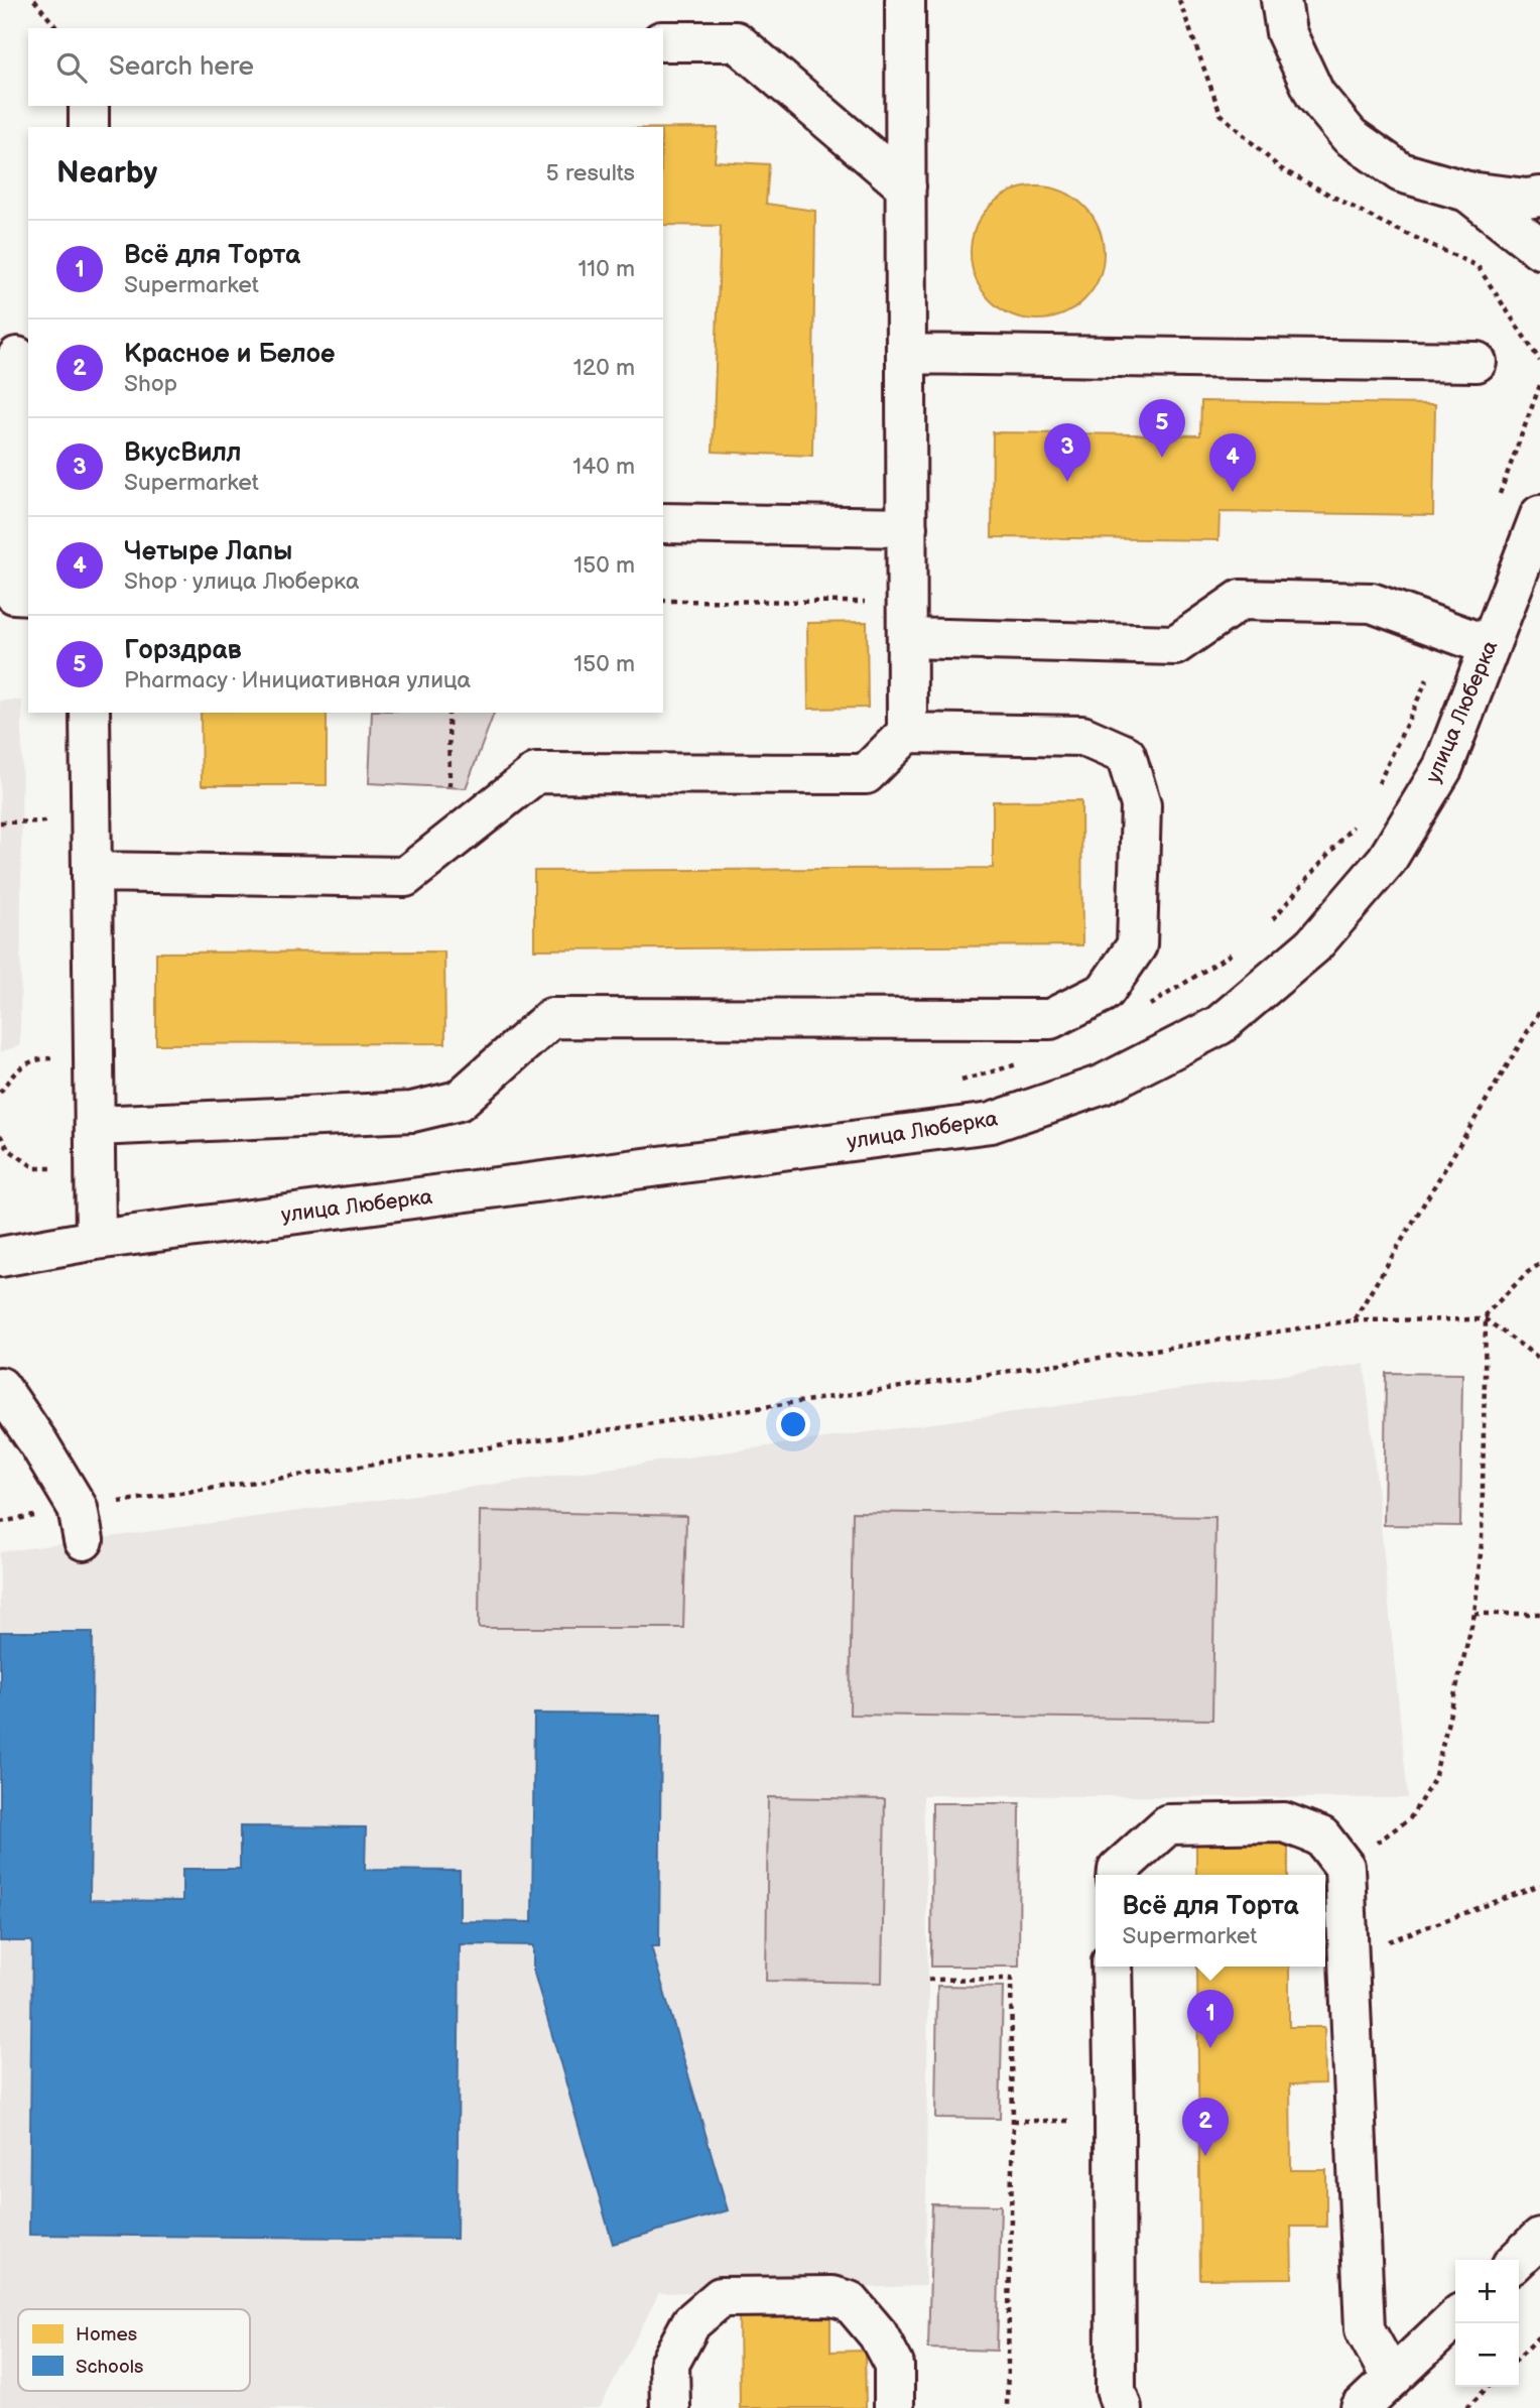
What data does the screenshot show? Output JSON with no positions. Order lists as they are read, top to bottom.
{
  "streets": {
    "street": ["улица Люберка"]
  },
  "legend": ["Homes", "Schools"],
  "page": {
    "search": "Search here",
    "heading": ["Nearby", "5 results"],
    "list": [
      {
        "mark": "1",
        "name": "Всё для Торта",
        "note": "Supermarket",
        "value": "110 m"
      },
      {
        "mark": "2",
        "name": "Красное и Белое",
        "note": "Shop",
        "value": "120 m"
      },
      {
        "mark": "3",
        "name": "ВкусВилл",
        "note": "Supermarket",
        "value": "140 m"
      },
      {
        "mark": "4",
        "name": "Четыре Лапы",
        "note": "Shop · улица Люберка",
        "value": "150 m"
      },
      {
        "mark": "5",
        "name": "Горздрав",
        "note": "Pharmacy · Инициативная улица",
        "value": "150 m"
      }
    ],
    "pins": [
      "5",
      "3",
      "4",
      "1",
      "2"
    ],
    "popup": ["Всё для Торта", "Supermarket"],
    "map_buttons": ["+", "−"]
  }
}
